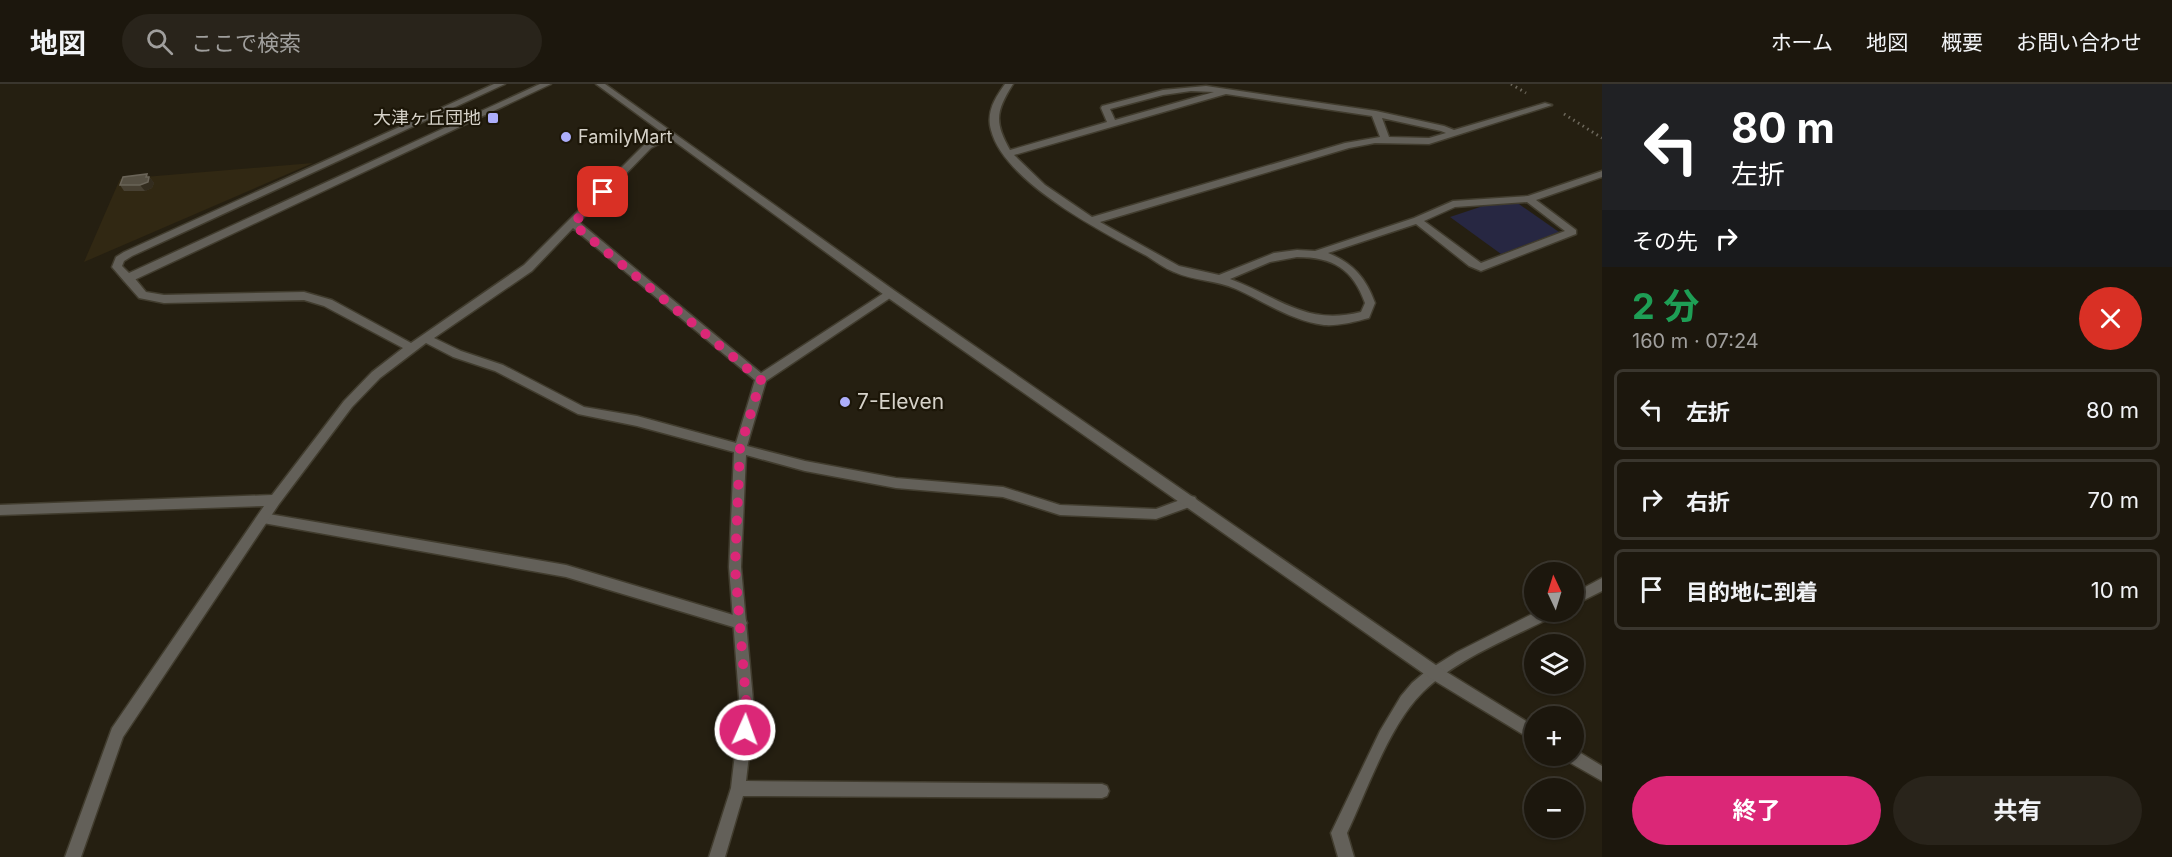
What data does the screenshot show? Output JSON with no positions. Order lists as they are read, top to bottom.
{
  "places": {
    "transit": ["大津ヶ丘団地"],
    "other": ["FamilyMart", "7-Eleven"]
  },
  "north": "top",
  "page": {
    "header": "地図",
    "search": "ここで検索",
    "nav": [
      "ホーム",
      "地図",
      "概要",
      "お問い合わせ"
    ],
    "turn": ["80 m", "左折"],
    "then": "その先",
    "heading": ["2 分", "160 m · 07:24"],
    "list": [
      {
        "name": "左折",
        "value": "80 m"
      },
      {
        "name": "右折",
        "value": "70 m"
      },
      {
        "name": "目的地に到着",
        "value": "10 m"
      }
    ],
    "map_buttons": ["+", "−"],
    "buttons": ["終了", "共有"]
  }
}
